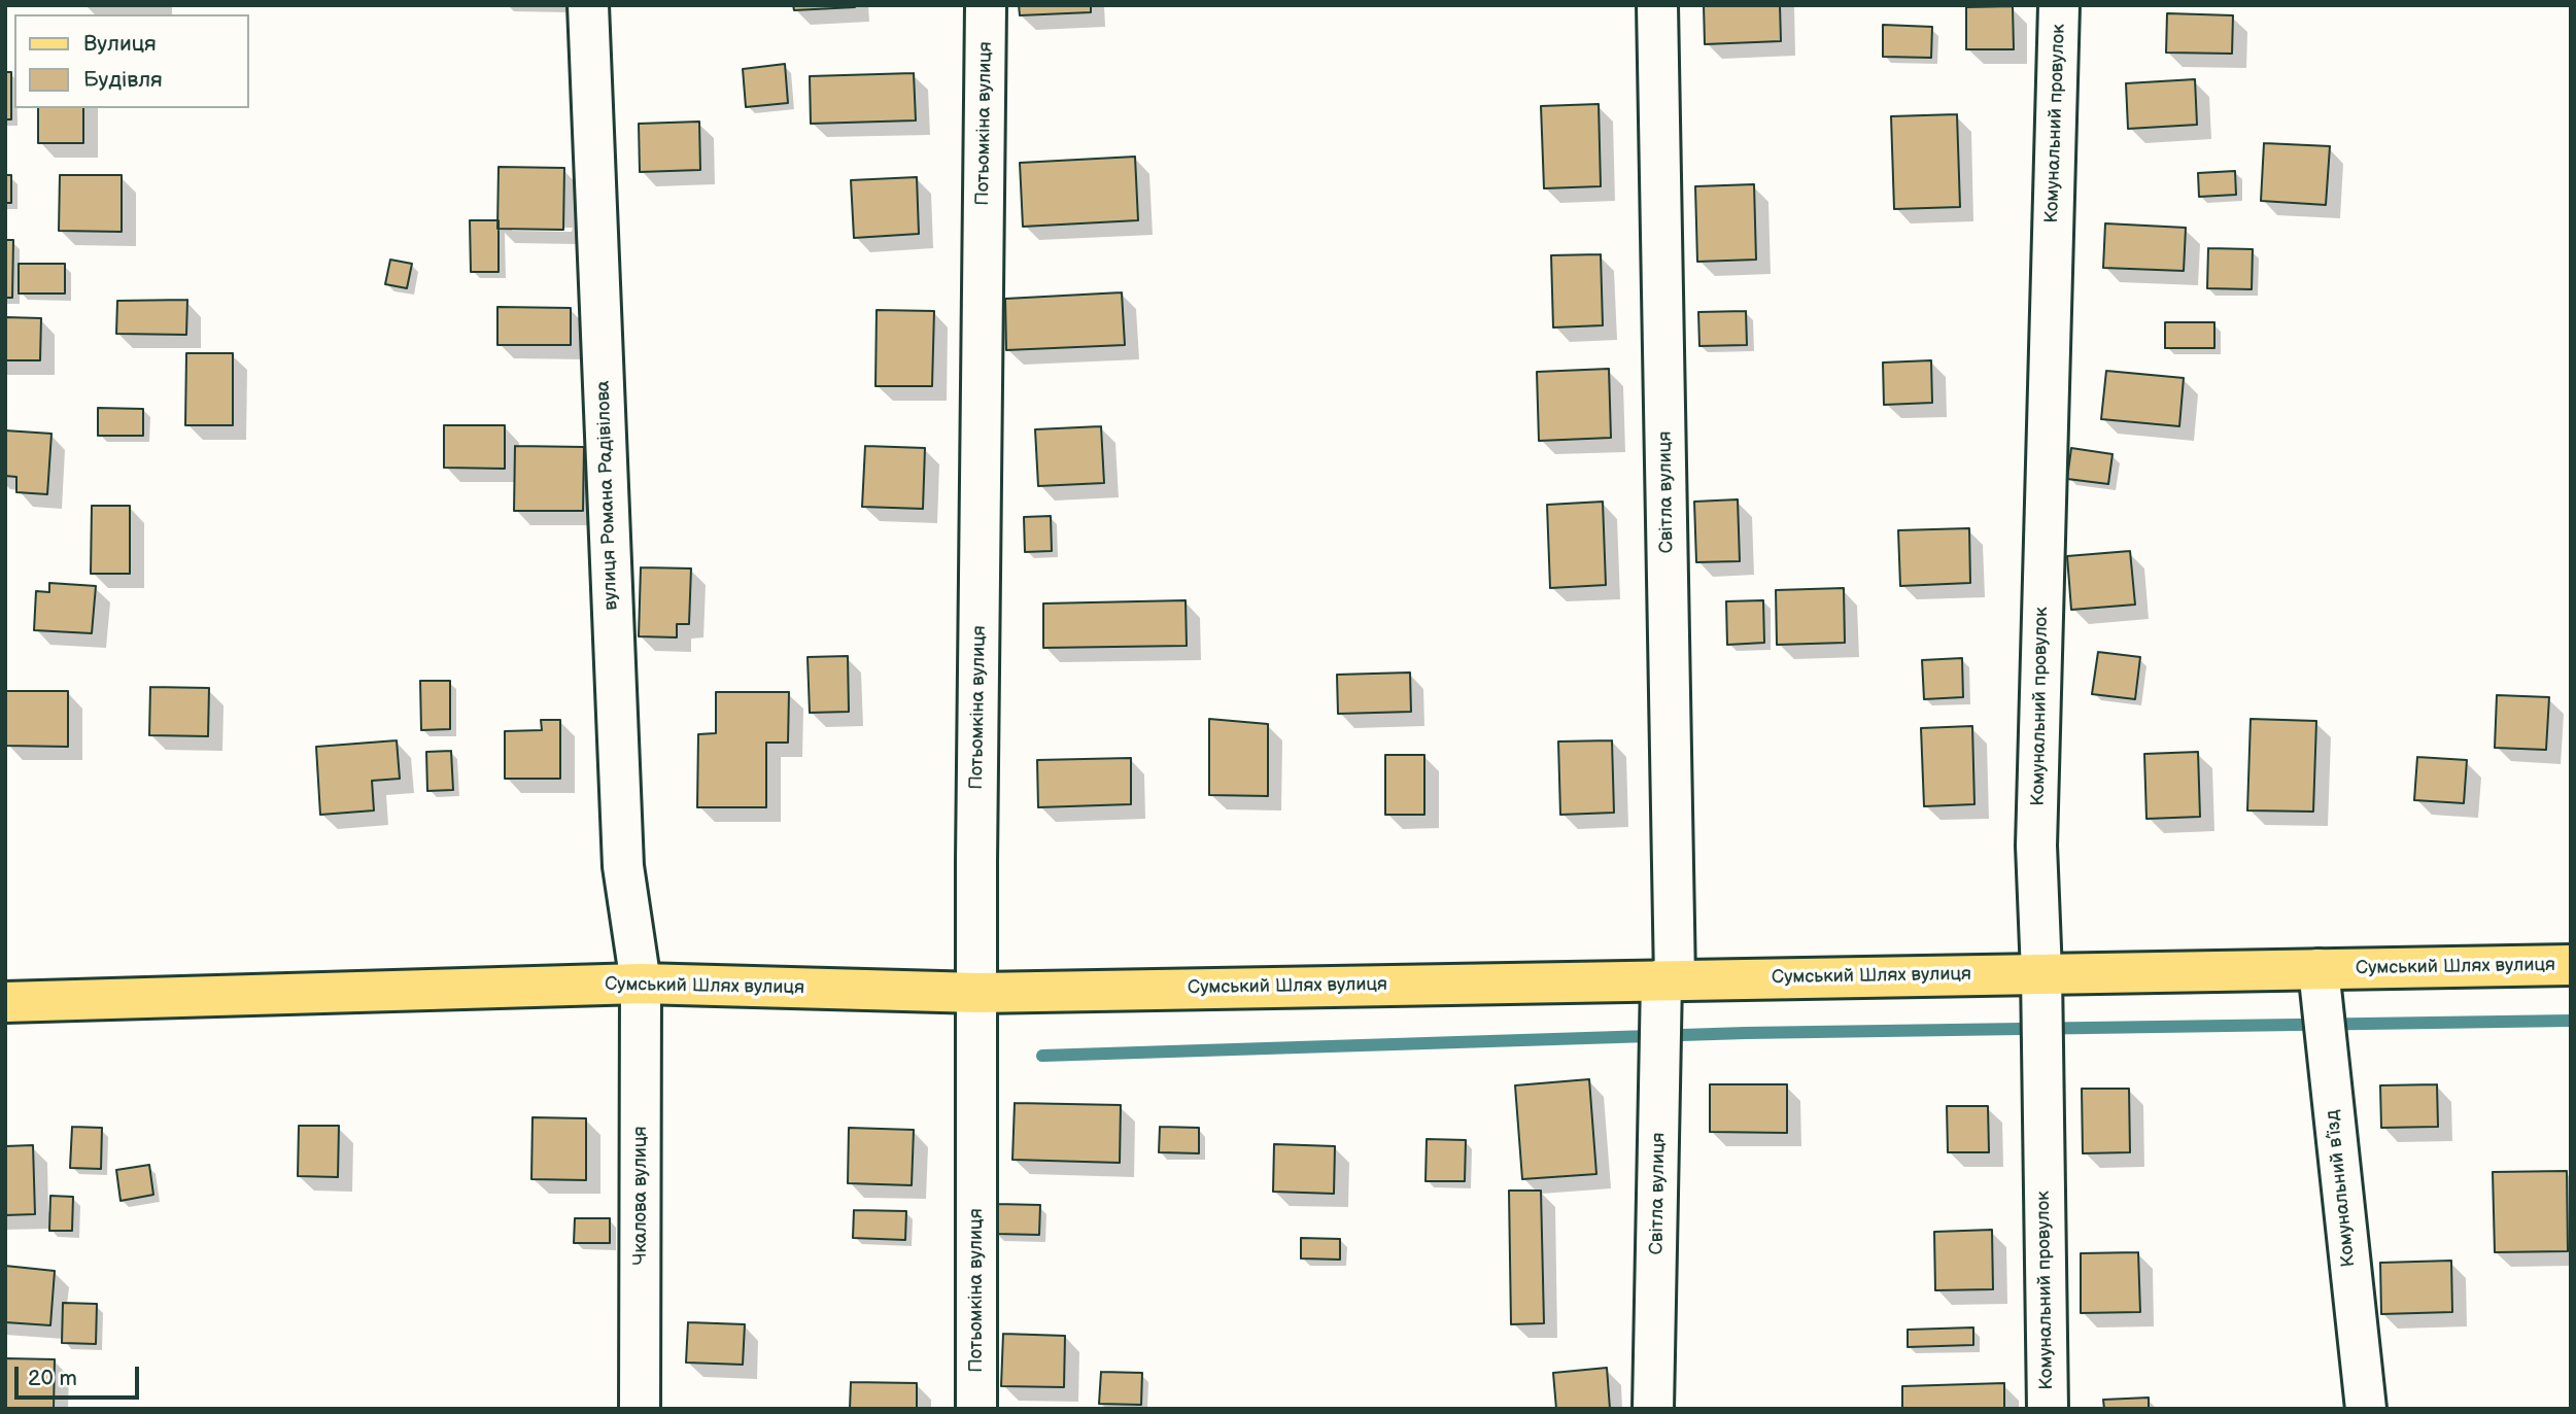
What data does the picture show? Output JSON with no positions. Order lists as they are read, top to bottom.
{
  "streets": {
    "main road": ["Сумський Шлях вулиця"],
    "street": [
      "Потьомкіна вулиця",
      "Комунальний провулок",
      "Світла вулиця",
      "вулиця Романа Радівілова",
      "Комунальний в’їзд",
      "Чкалова вулиця"
    ]
  },
  "crossings": [
    ["Потьомкіна вулиця", "Сумський Шлях вулиця"],
    ["Комунальний провулок", "Сумський Шлях вулиця"],
    ["Світла вулиця", "Сумський Шлях вулиця"],
    ["вулиця Романа Радівілова", "Сумський Шлях вулиця"],
    ["вулиця Романа Радівілова", "Чкалова вулиця"],
    ["Сумський Шлях вулиця", "Комунальний в’їзд"],
    ["Сумський Шлях вулиця", "Чкалова вулиця"]
  ],
  "legend": ["Вулиця", "Будівля"],
  "scale_bar": "20 m"
}
